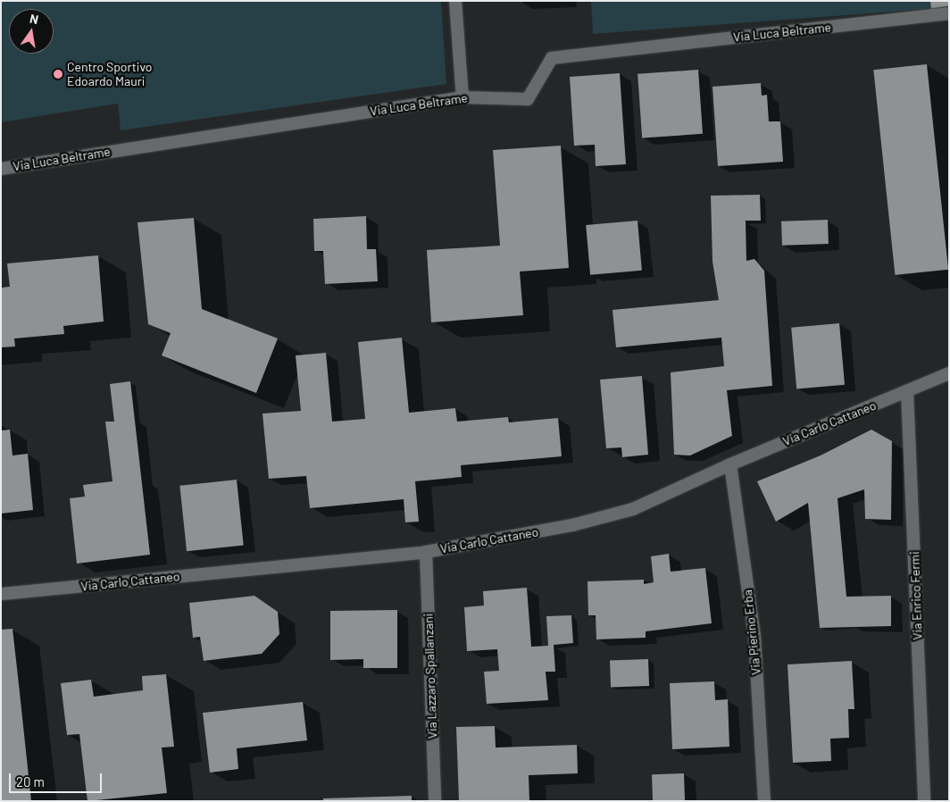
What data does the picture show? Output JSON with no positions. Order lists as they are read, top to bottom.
{
  "streets": {
    "street": [
      "Via Luca Beltrame",
      "Via Carlo Cattaneo",
      "Via Enrico Fermi",
      "Via Pierino Erba",
      "Via Lazzaro Spallanzani"
    ]
  },
  "crossings": [
    ["Via Carlo Cattaneo", "Via Enrico Fermi"],
    ["Via Carlo Cattaneo", "Via Pierino Erba"],
    ["Via Carlo Cattaneo", "Via Lazzaro Spallanzani"]
  ],
  "places": ["Centro Sportivo Edoardo Mauri"],
  "scale_bar": "20 m",
  "north": "top"
}
